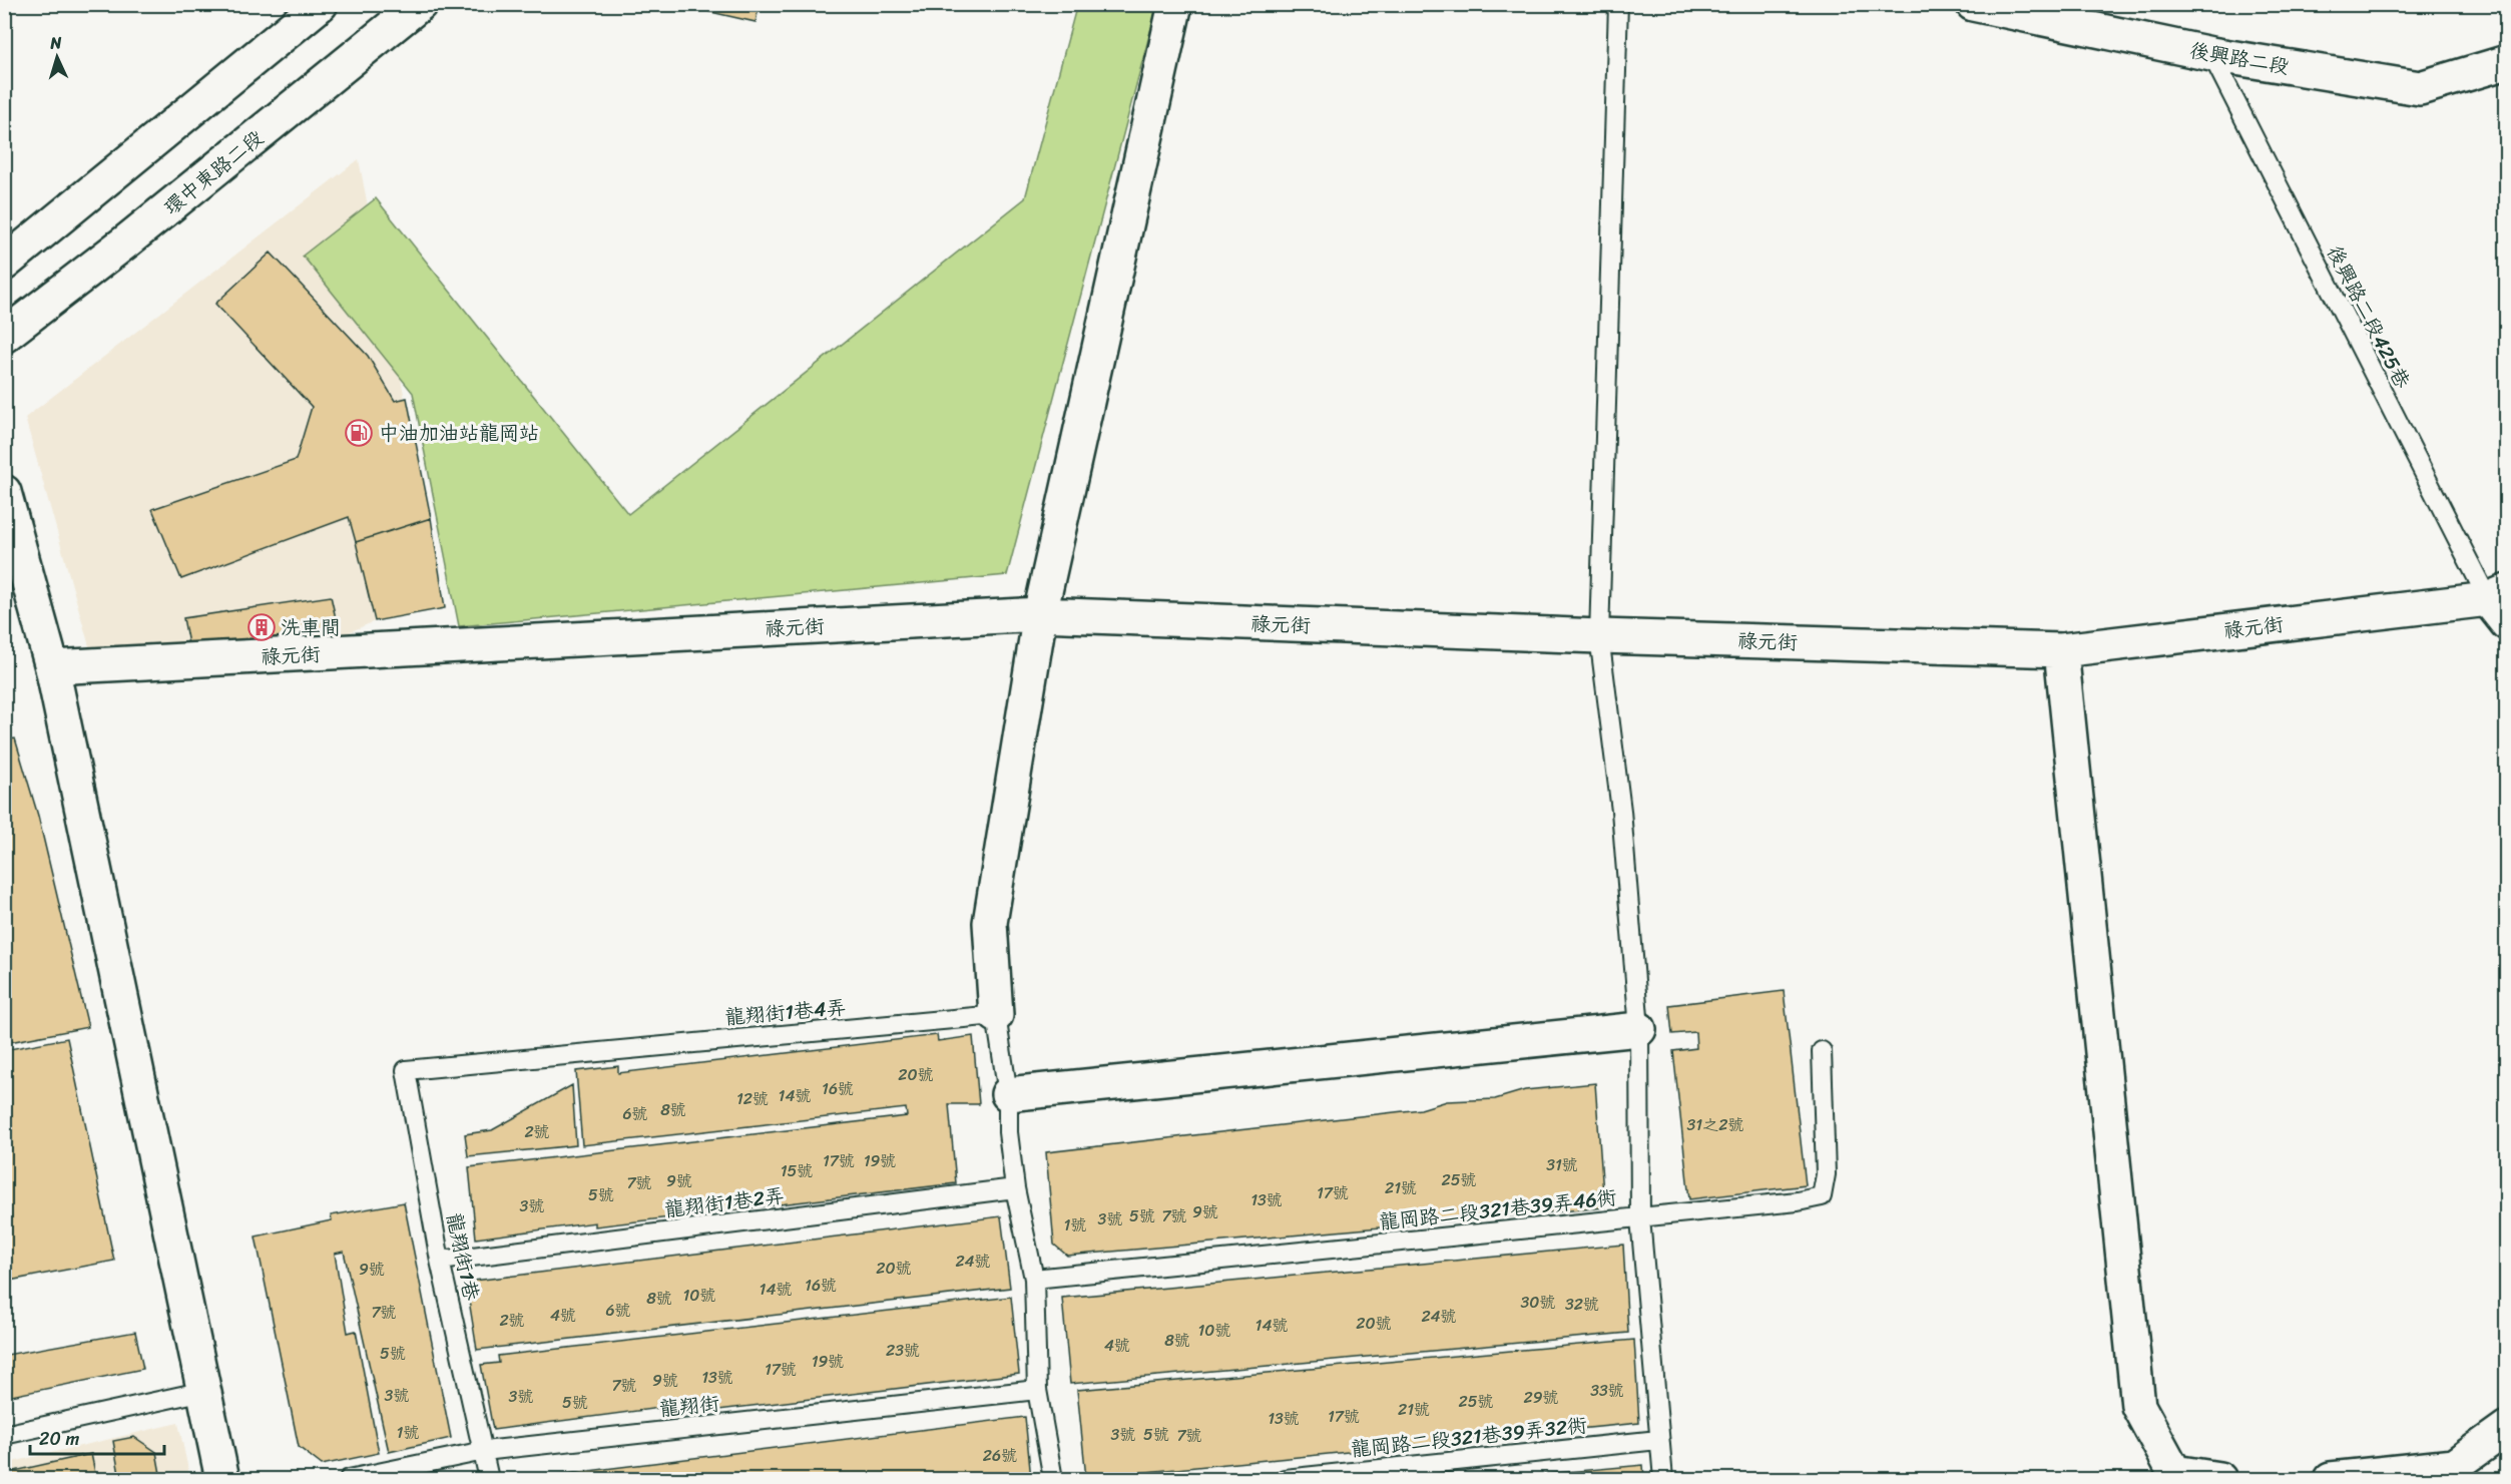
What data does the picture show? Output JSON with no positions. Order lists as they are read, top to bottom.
{
  "streets": {
    "street": ["後興路二段", "環中東路二段", "祿元街"],
    "lane": [
      "後興路二段425巷",
      "龍翔街1巷4弄",
      "龍翔街1巷2弄",
      "龍岡路二段321巷39弄46衖",
      "龍翔街1巷",
      "龍翔街",
      "龍岡路二段321巷39弄32衖"
    ]
  },
  "crossings": [
    ["後興路二段", "後興路二段425巷"],
    ["後興路二段425巷", "祿元街"],
    ["龍翔街1巷4弄", "龍翔街1巷"],
    ["龍翔街1巷2弄", "龍翔街1巷"],
    ["龍翔街1巷", "龍翔街"]
  ],
  "places": {
    "fuel station": ["中油加油站龍岡站"],
    "building": ["洗車間"]
  },
  "house_numbers": [
    "20號",
    "16號",
    "14號",
    "12號",
    "8號",
    "6號",
    "31之2號",
    "2號",
    "17號",
    "19號",
    "31號",
    "15號",
    "25號",
    "9號",
    "7號",
    "21號",
    "17號",
    "5號",
    "13號",
    "3號",
    "9號",
    "5號",
    "7號",
    "3號",
    "1號",
    "24號",
    "20號",
    "9號",
    "16號",
    "14號",
    "10號",
    "8號",
    "30號",
    "32號",
    "6號",
    "7號",
    "4號",
    "24號",
    "2號",
    "20號",
    "14號",
    "10號",
    "8號",
    "4號",
    "23號",
    "5號",
    "19號",
    "17號",
    "13號",
    "9號",
    "7號",
    "33號",
    "3號",
    "3號",
    "29號",
    "25號",
    "5號",
    "21號",
    "17號",
    "13號",
    "1號",
    "3號",
    "5號",
    "7號",
    "26號"
  ],
  "scale_bar": "20 m",
  "north": "top"
}
